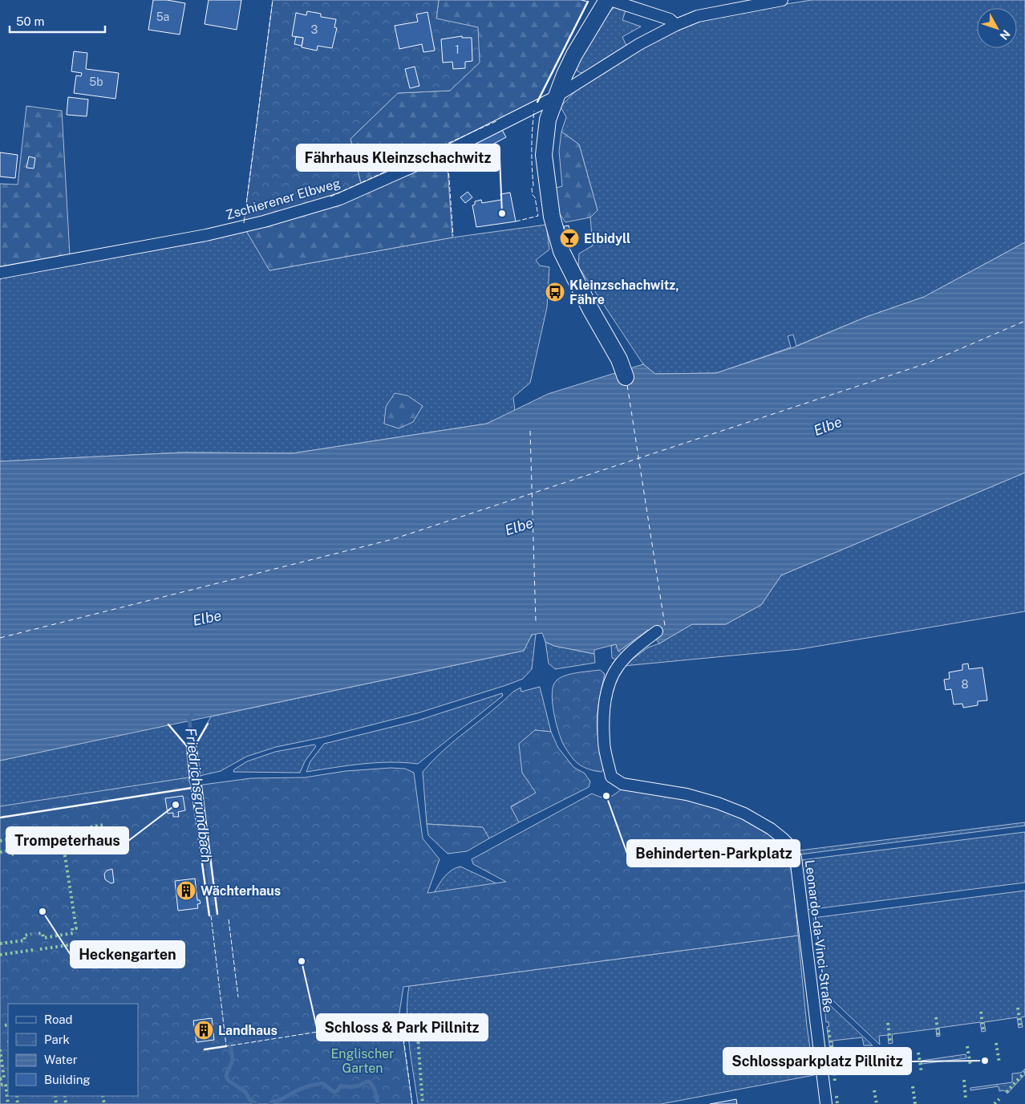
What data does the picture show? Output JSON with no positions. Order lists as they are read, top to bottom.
{
  "streets": {
    "street": ["Zschierener Elbweg", "Leonardo-da-Vinci-Straße"]
  },
  "water": ["Elbe", "Friedrichsgrundbach"],
  "parks": ["Englischer Garten"],
  "places": {
    "other": [
      "Fährhaus Kleinzschachwitz",
      "Behinderten-Parkplatz",
      "Trompeterhaus",
      "Heckengarten",
      "Schloss & Park Pillnitz",
      "Schlossparkplatz Pillnitz"
    ],
    "bar": ["Elbidyll"],
    "bus stop": ["Kleinzschachwitz, Fähre"],
    "building": ["Wächterhaus", "Landhaus"]
  },
  "house_numbers": [
    "5a",
    "3",
    "1",
    "5b",
    "8"
  ],
  "legend": [
    "Road",
    "Park",
    "Water",
    "Building"
  ],
  "scale_bar": "50 m",
  "north": "bottom right"
}
